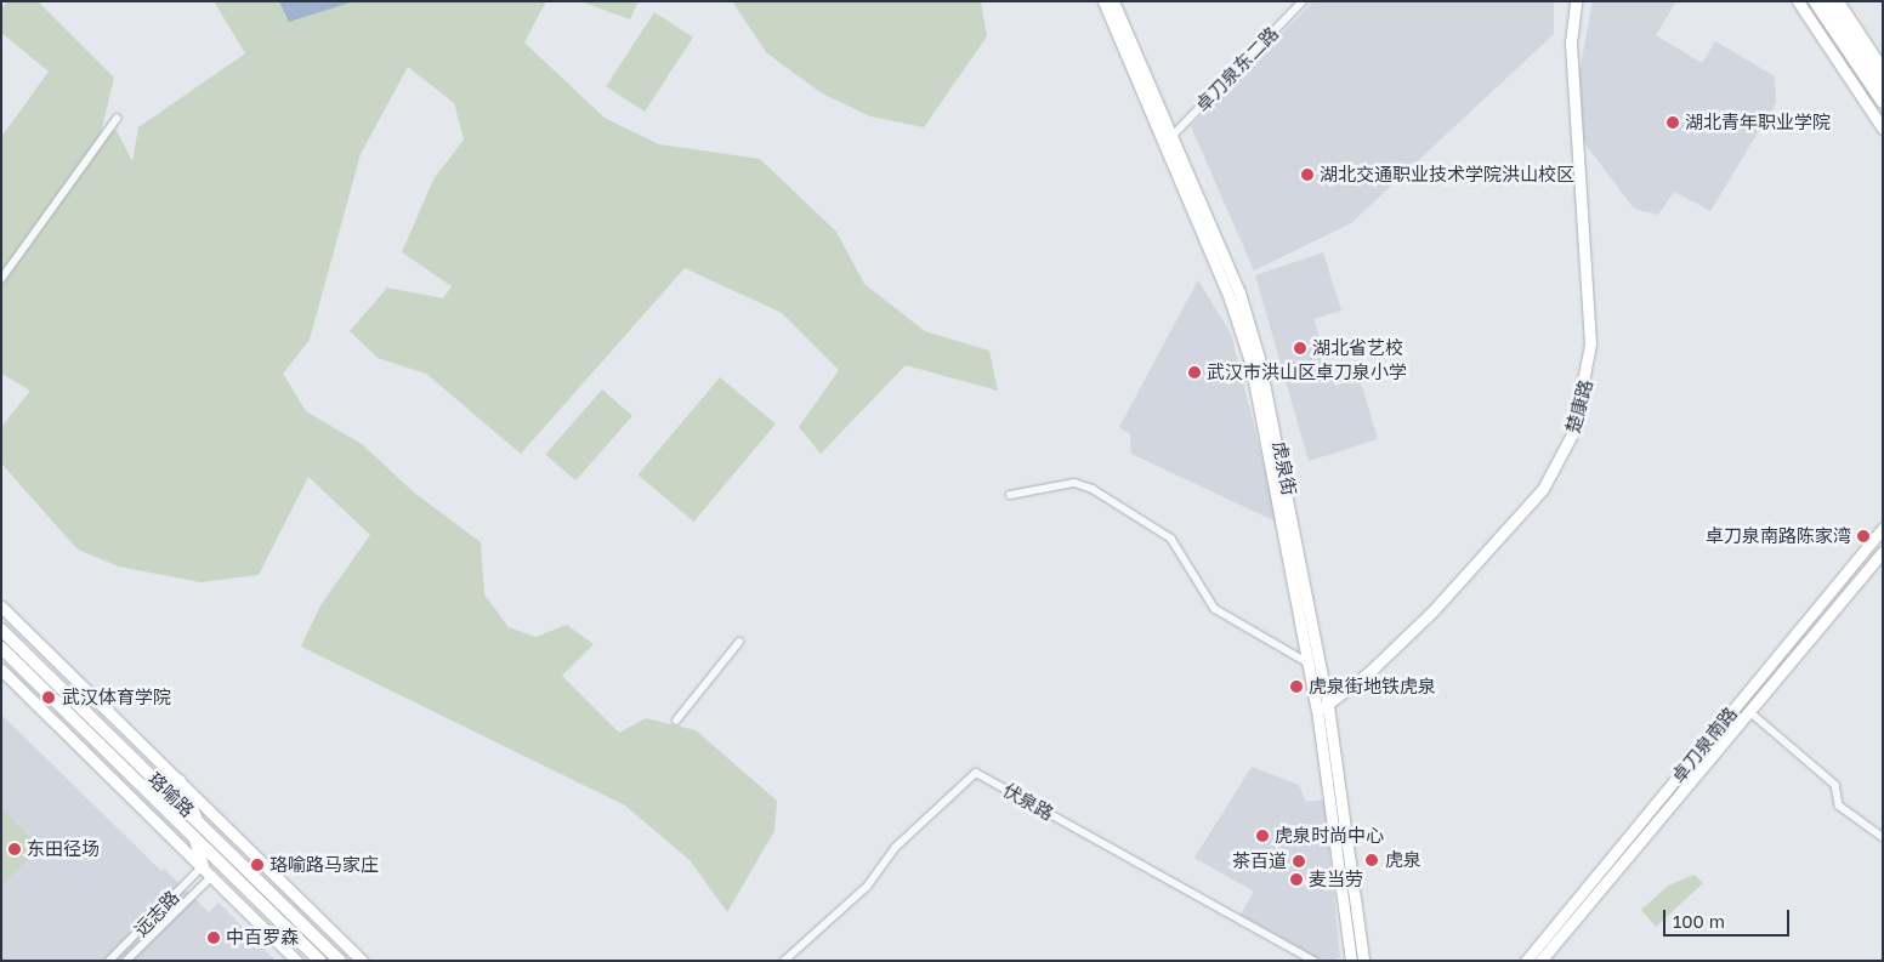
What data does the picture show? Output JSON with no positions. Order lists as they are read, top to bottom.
{
  "streets": {
    "highway": ["珞喻路"],
    "main road": ["楚康路", "虎泉街", "卓刀泉南路"],
    "street": ["卓刀泉东二路", "伏泉路", "远志路"]
  },
  "crossings": [
    ["卓刀泉东二路", "虎泉街"],
    ["楚康路", "虎泉街"]
  ],
  "places": [
    "湖北青年职业学院",
    "湖北交通职业技术学院洪山校区",
    "湖北省艺校",
    "武汉市洪山区卓刀泉小学",
    "卓刀泉南路陈家湾",
    "虎泉街地铁虎泉",
    "武汉体育学院",
    "虎泉时尚中心",
    "东田径场",
    "虎泉",
    "茶百道",
    "珞喻路马家庄",
    "麦当劳",
    "中百罗森"
  ],
  "scale_bar": "100 m"
}
